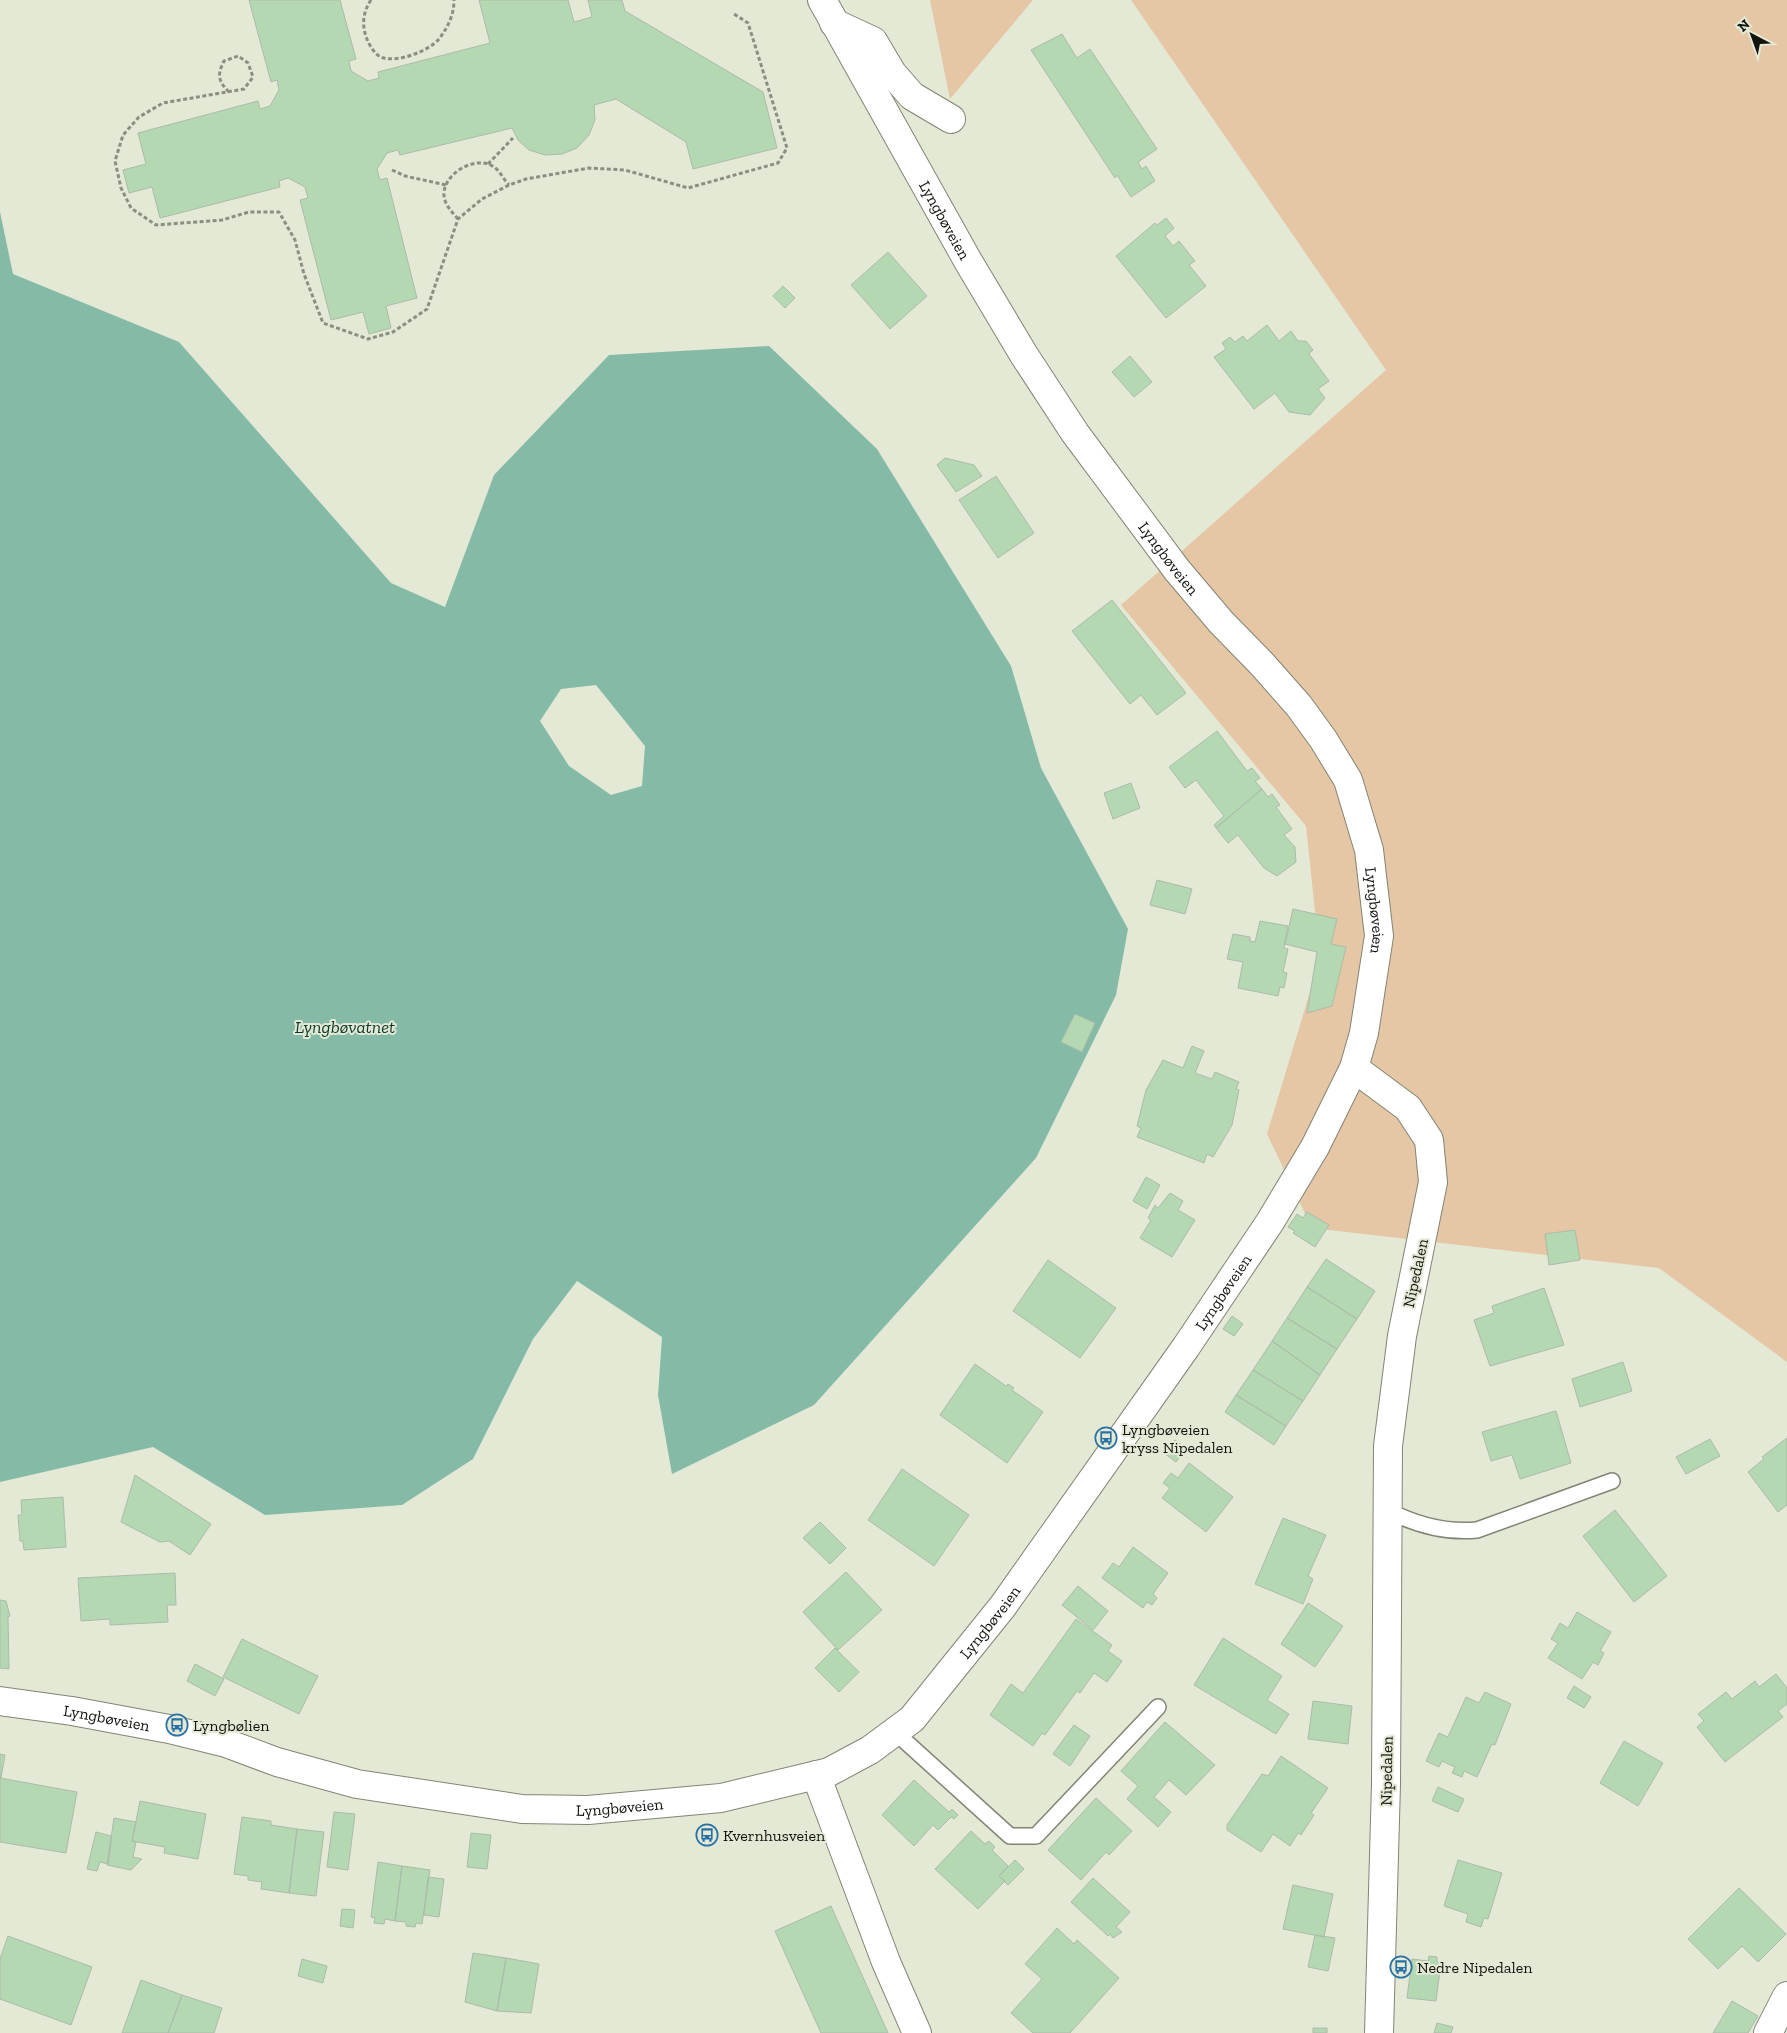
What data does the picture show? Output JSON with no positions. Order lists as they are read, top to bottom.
{
  "streets": {
    "street": ["Lyngbøveien", "Nipedalen"]
  },
  "crossings": [
    ["Lyngbøveien", "Nipedalen"]
  ],
  "water": ["Lyngbøvatnet"],
  "places": {
    "bus stop": [
      "Lyngbøveien kryss Nipedalen",
      "Lyngbølien",
      "Kvernhusveien",
      "Nedre Nipedalen"
    ]
  },
  "north": "top left"
}
